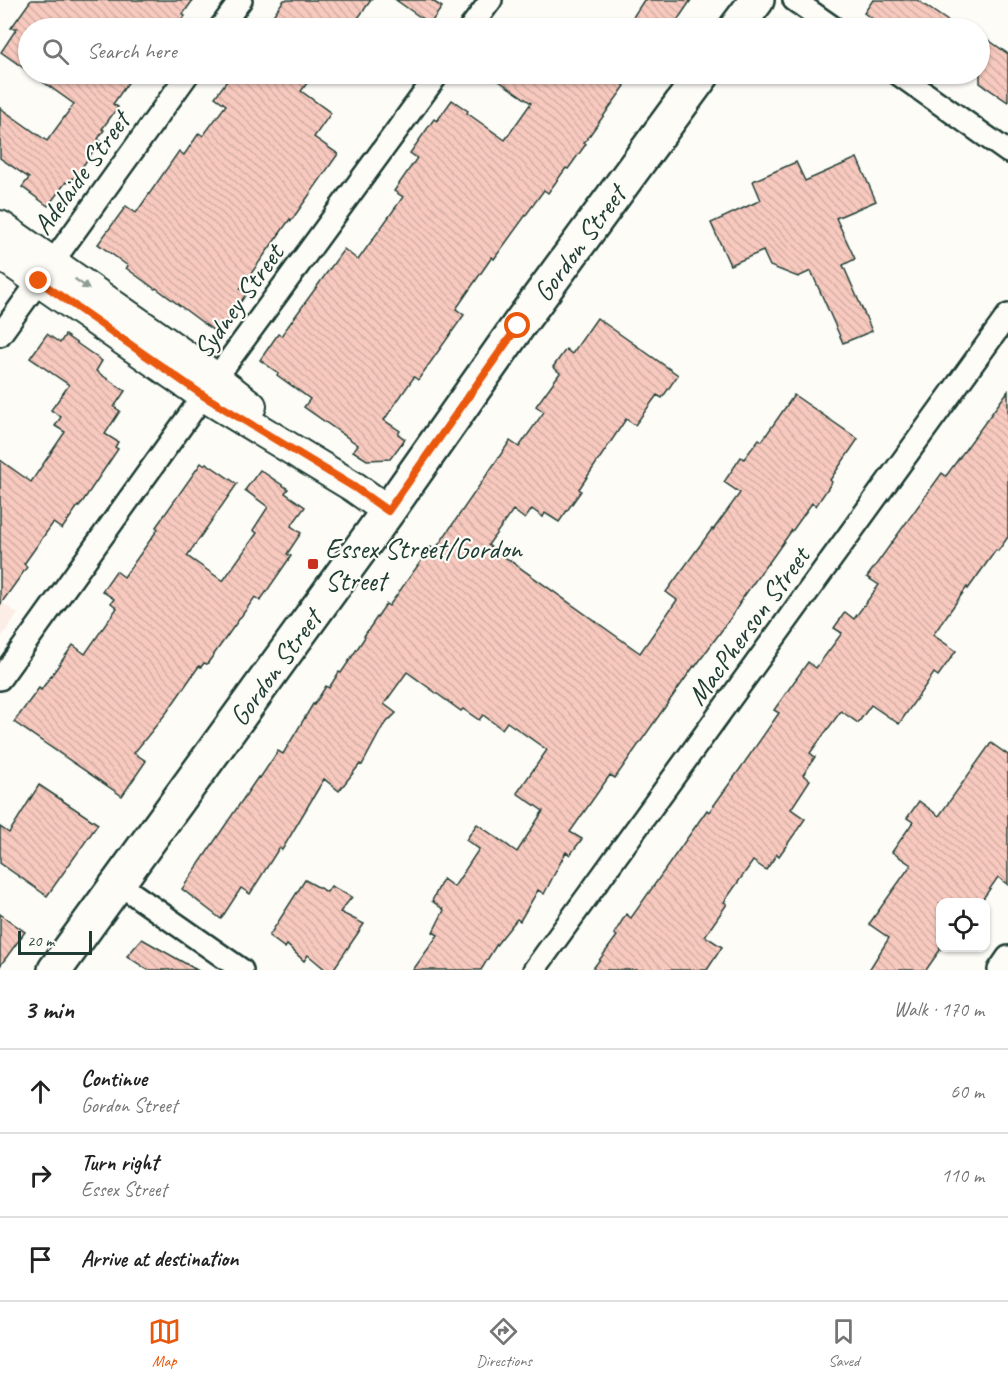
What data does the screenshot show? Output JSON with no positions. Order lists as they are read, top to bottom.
{
  "streets": {
    "main road": ["Gordon Street"],
    "street": ["Adelaide Street", "Sydney Street", "MacPherson Street"]
  },
  "places": {
    "transit": ["Essex Street/Gordon Street"]
  },
  "scale_bar": "20 m",
  "page": {
    "search": "Search here",
    "scale": "20 m",
    "heading": ["3 min", "Walk · 170 m"],
    "list": [
      ["Continue", "Gordon Street", "60 m"],
      ["Turn right", "Essex Street", "110 m"],
      "Arrive at destination"
    ],
    "nav": ["Map", "Directions", "Saved"]
  }
}
